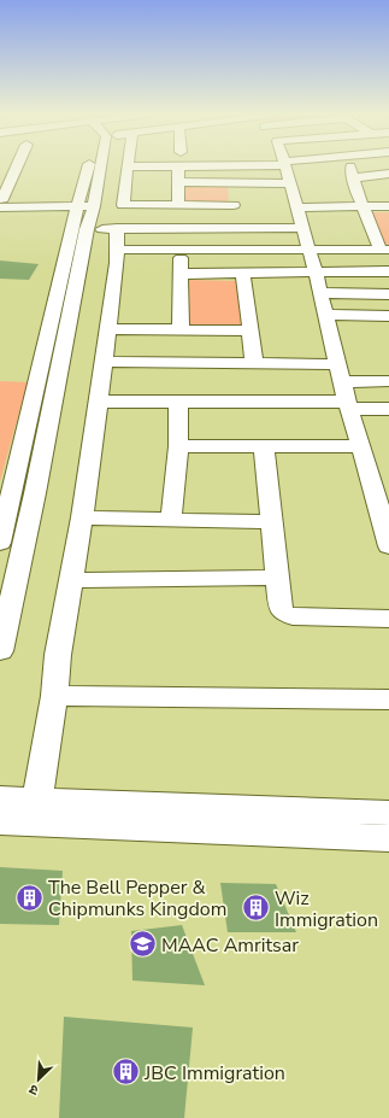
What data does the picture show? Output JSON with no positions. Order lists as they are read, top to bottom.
{
  "places": {
    "building": ["The Bell Pepper & Chipmunks Kingdom", "Wiz Immigration", "JBC Immigration"],
    "school or university": ["MAAC Amritsar"]
  },
  "north": "bottom left"
}
